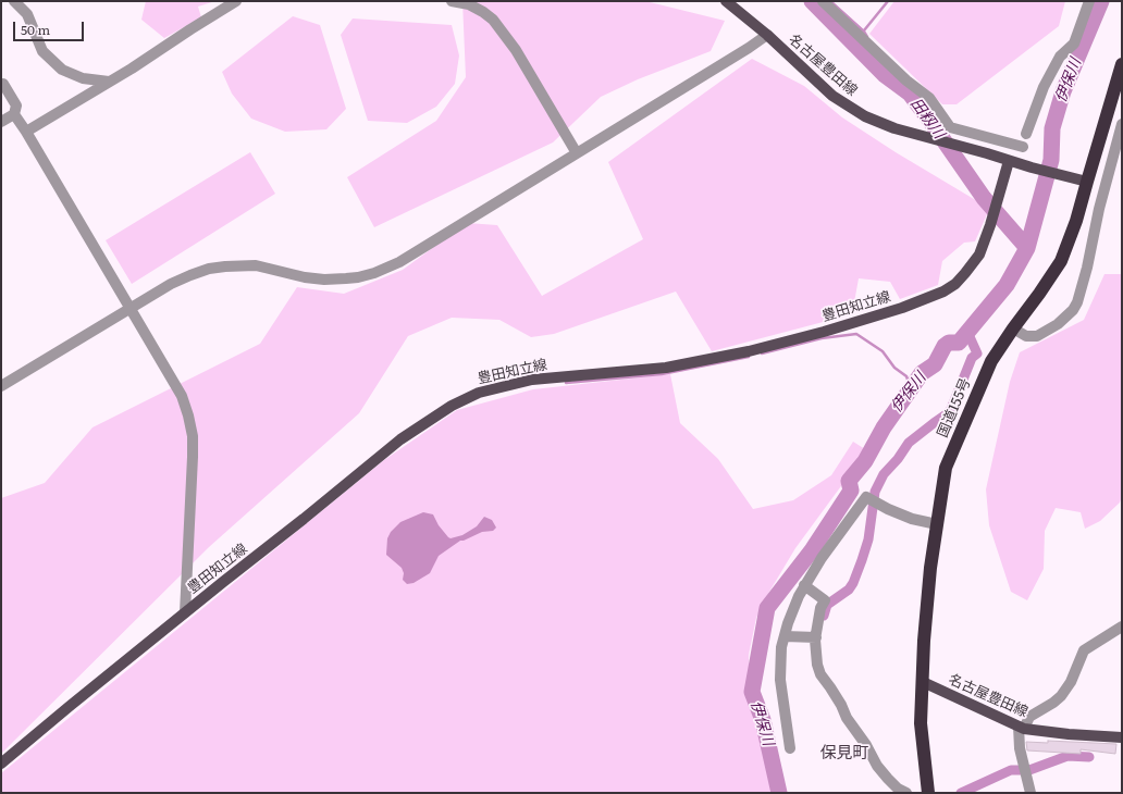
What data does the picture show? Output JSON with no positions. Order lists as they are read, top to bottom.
{
  "streets": {
    "highway": ["国道155号"],
    "main road": ["名古屋豊田線", "豊田知立線"]
  },
  "crossings": [
    ["名古屋豊田線", "豊田知立線"],
    ["名古屋豊田線", "国道155号"]
  ],
  "districts": ["保見町"],
  "water": ["伊保川", "田籾川"],
  "scale_bar": "50 m"
}
